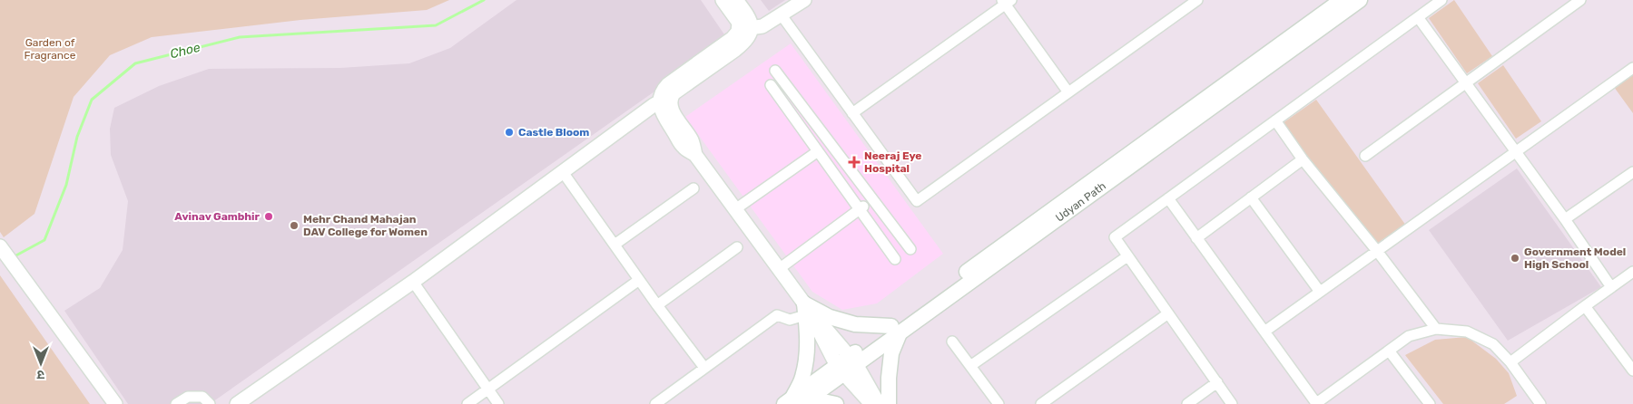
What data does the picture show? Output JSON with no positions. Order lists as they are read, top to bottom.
{
  "streets": {
    "main road": ["Udyan Path"]
  },
  "water": ["Choe"],
  "parks": ["Garden of Fragrance"],
  "places": {
    "other": [
      "Castle Bloom",
      "Avinav Gambhir",
      "Mehr Chand Mahajan DAV College for Women",
      "Government Model High School"
    ],
    "health": ["Neeraj Eye Hospital"]
  },
  "north": "bottom"
}
